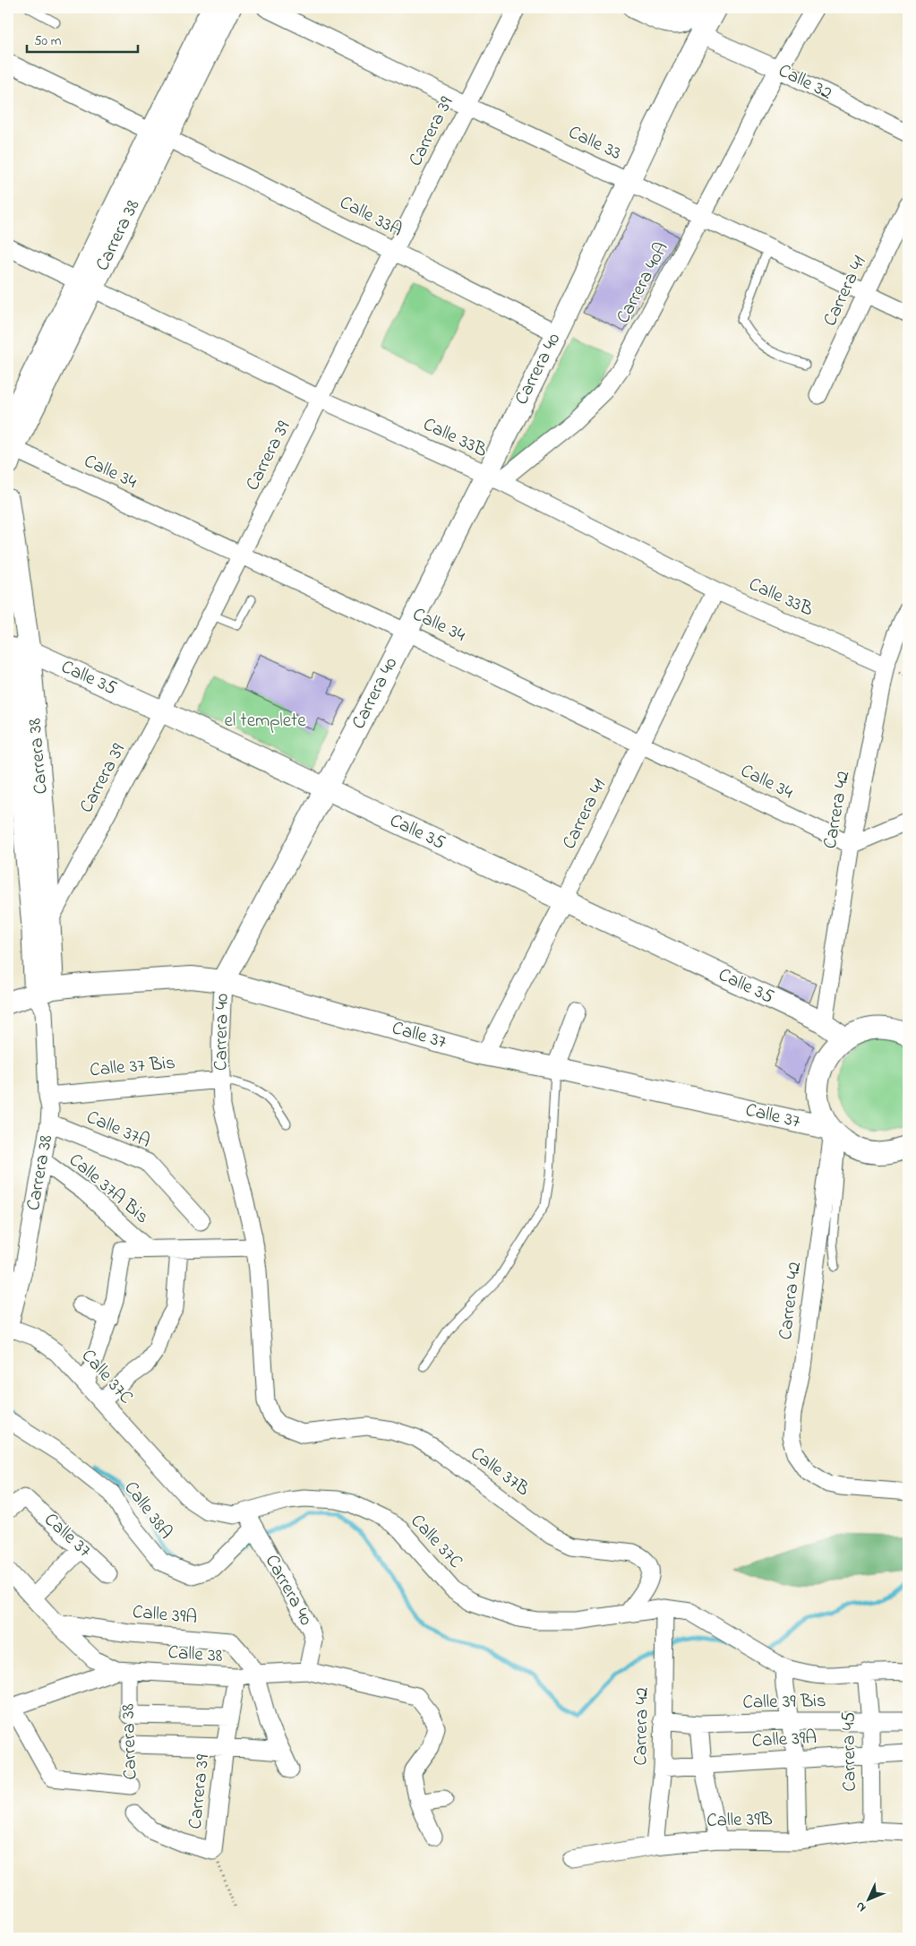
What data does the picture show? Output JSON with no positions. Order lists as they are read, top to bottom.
{
  "streets": {
    "street": [
      "Calle 32",
      "Carrera 39",
      "Calle 33",
      "Calle 33A",
      "Carrera 38",
      "Carrera 40A",
      "Carrera 41",
      "Carrera 40",
      "Calle 33B",
      "Calle 34",
      "Calle 35",
      "Carrera 42",
      "Calle 37",
      "Calle 37 Bis",
      "Calle 37A",
      "Calle 37A Bis",
      "Calle 37C",
      "Calle 37B",
      "Calle 38A",
      "Calle 39A",
      "Calle 38",
      "Calle 39 Bis",
      "Carrera 45",
      "Calle 39B"
    ]
  },
  "crossings": [
    ["Calle 32", "Carrera 40A"],
    ["Calle 32", "Carrera 40"],
    ["Carrera 39", "Calle 33"],
    ["Carrera 39", "Calle 33A"],
    ["Carrera 39", "Carrera 38"],
    ["Carrera 39", "Calle 33B"],
    ["Carrera 39", "Calle 34"],
    ["Carrera 39", "Calle 35"],
    ["Carrera 39", "Calle 38"],
    ["Calle 33", "Carrera 40A"],
    ["Calle 33", "Carrera 41"],
    ["Calle 33", "Carrera 40"],
    ["Calle 33A", "Carrera 38"],
    ["Calle 33A", "Carrera 40"],
    ["Carrera 38", "Calle 33B"],
    ["Carrera 38", "Calle 34"],
    ["Carrera 38", "Calle 35"],
    ["Carrera 38", "Calle 37"],
    ["Carrera 38", "Calle 37 Bis"],
    ["Carrera 38", "Calle 37A"],
    ["Carrera 38", "Calle 37A Bis"],
    ["Carrera 38", "Calle 37C"],
    ["Carrera 38", "Calle 38"],
    ["Carrera 40A", "Carrera 40"],
    ["Carrera 40A", "Calle 33B"],
    ["Carrera 41", "Calle 33B"],
    ["Carrera 41", "Calle 34"],
    ["Carrera 41", "Calle 35"],
    ["Carrera 41", "Calle 37"],
    ["Carrera 40", "Calle 33B"],
    ["Carrera 40", "Calle 34"],
    ["Carrera 40", "Calle 35"],
    ["Carrera 40", "Calle 37"],
    ["Carrera 40", "Calle 37 Bis"],
    ["Carrera 40", "Calle 37A Bis"],
    ["Carrera 40", "Calle 37C"],
    ["Carrera 40", "Calle 37B"],
    ["Carrera 40", "Calle 38A"],
    ["Carrera 40", "Calle 38"],
    ["Calle 33B", "Carrera 42"],
    ["Calle 34", "Carrera 42"],
    ["Calle 35", "Carrera 42"],
    ["Carrera 42", "Calle 37"],
    ["Carrera 42", "Calle 37C"],
    ["Carrera 42", "Calle 39A"],
    ["Carrera 42", "Calle 39 Bis"],
    ["Carrera 42", "Calle 39B"],
    ["Calle 37C", "Calle 37B"],
    ["Calle 37C", "Carrera 45"],
    ["Calle 39A", "Calle 38"],
    ["Calle 39A", "Carrera 45"],
    ["Calle 39 Bis", "Carrera 45"],
    ["Carrera 45", "Calle 39B"]
  ],
  "parks": ["el templete"],
  "scale_bar": "50 m",
  "north": "bottom left"
}
